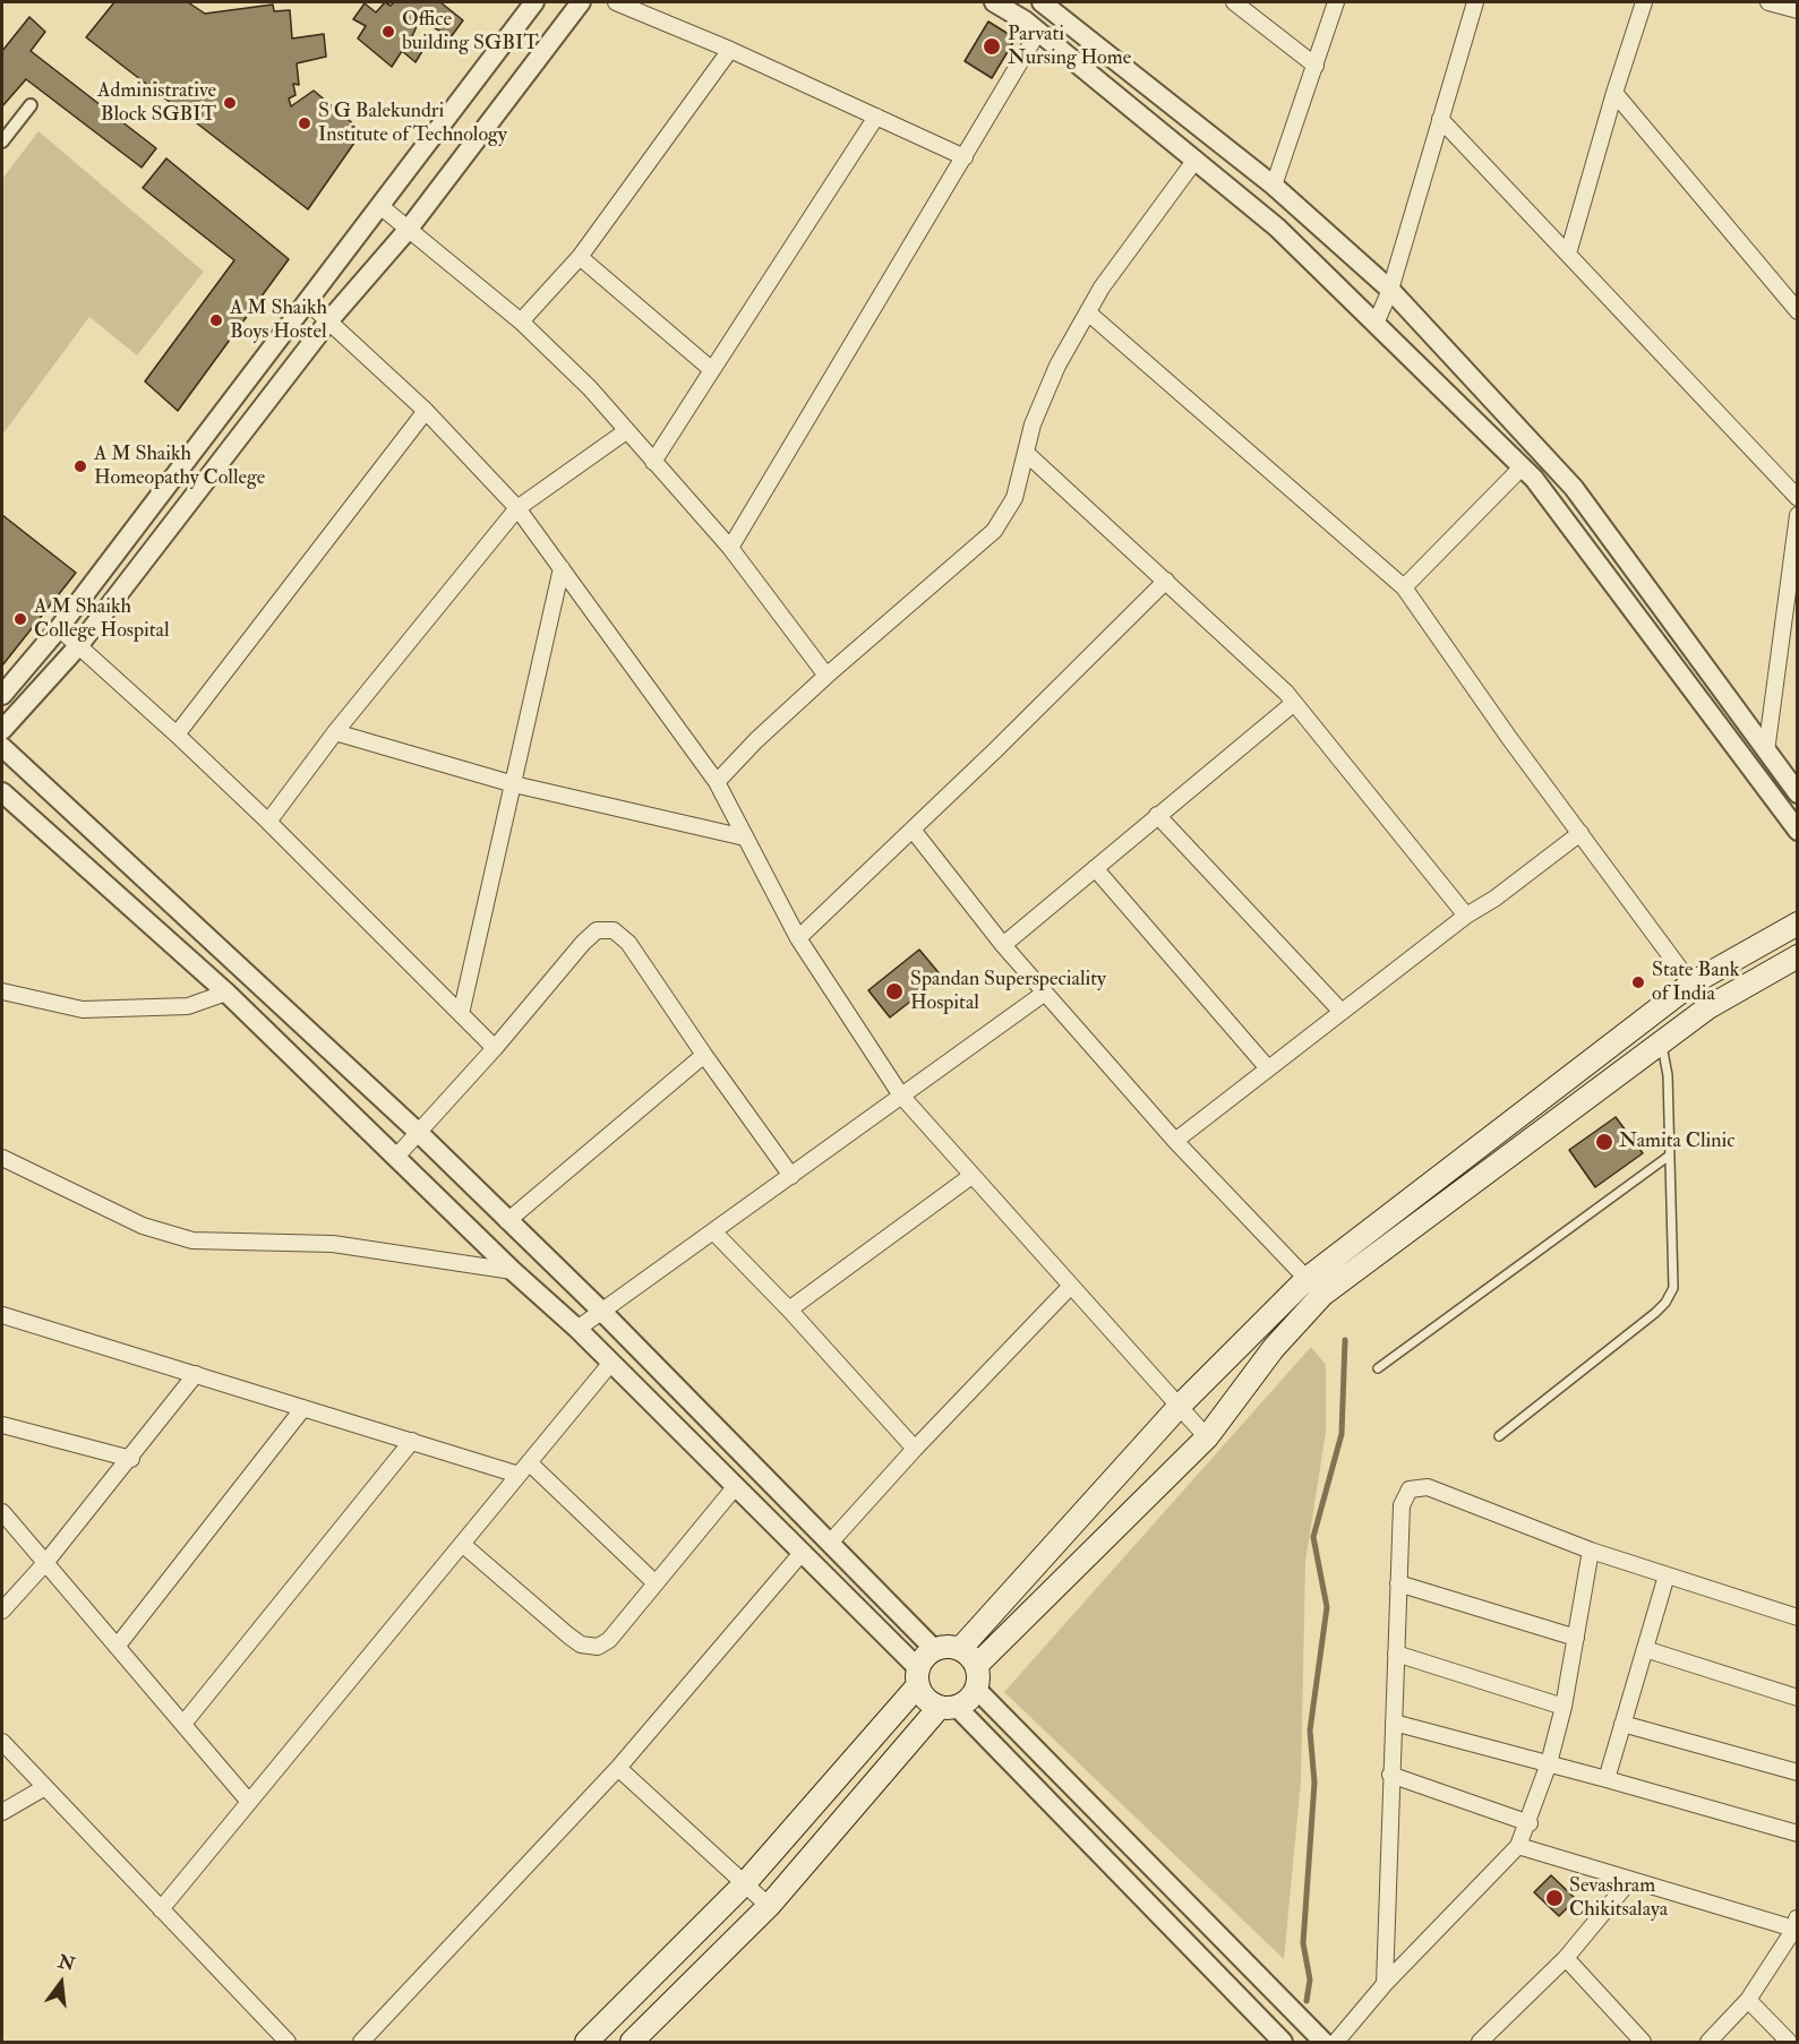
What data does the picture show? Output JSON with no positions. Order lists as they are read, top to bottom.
{
  "places": [
    "Office building SGBIT",
    "Parvati Nursing Home",
    "Administrative Block SGBIT",
    "S G Balekundri Institute of Technology",
    "A M Shaikh Boys Hostel",
    "A M Shaikh Homeopathy College",
    "A M Shaikh College Hospital",
    "State Bank of India",
    "Spandan Superspeciality Hospital",
    "Namita Clinic",
    "Sevashram Chikitsalaya"
  ],
  "north": "top"
}
